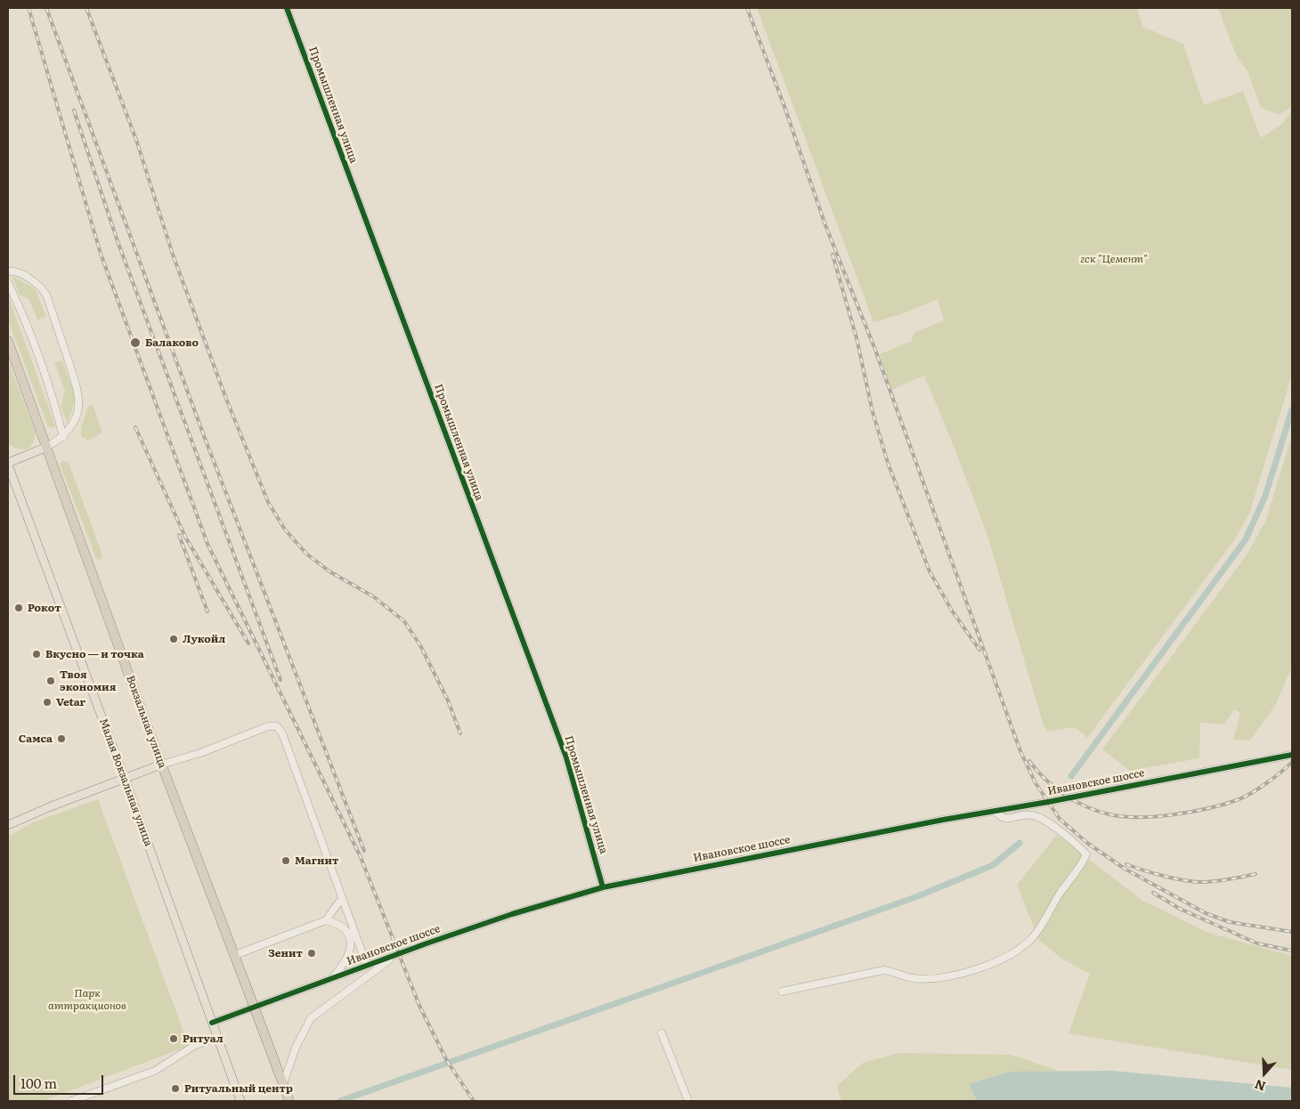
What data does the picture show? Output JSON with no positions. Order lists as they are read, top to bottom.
{
  "streets": {
    "highway": ["Вокзальная улица"],
    "main road": ["Малая Вокзальная улица"],
    "street": ["Промышленная улица", "Ивановское шоссе"]
  },
  "crossings": [
    ["Промышленная улица", "Ивановское шоссе"],
    ["Малая Вокзальная улица", "Ивановское шоссе"]
  ],
  "parks": ["гск \"Цемент\"", "Парк аттракционов"],
  "places": [
    "Балаково",
    "Рокот",
    "Лукойл",
    "Вкусно — и точка",
    "Твоя экономия",
    "Vetar",
    "Самса",
    "Магнит",
    "Зенит",
    "Ритуал",
    "Ритуальный центр"
  ],
  "scale_bar": "100 m",
  "north": "bottom"
}
